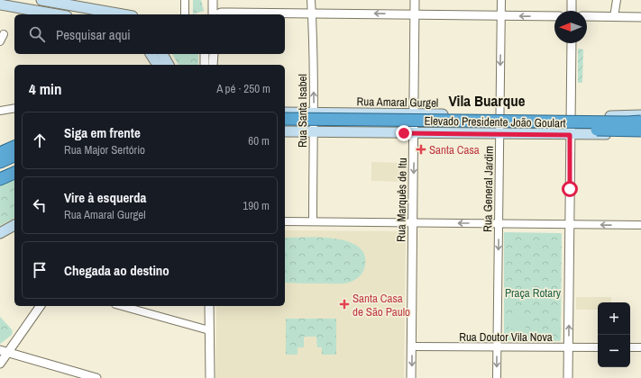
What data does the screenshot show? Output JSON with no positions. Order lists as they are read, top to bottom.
{
  "streets": {
    "highway": ["Elevado Presidente João Goulart"],
    "main road": ["Rua Amaral Gurgel"],
    "street": [
      "Rua Santa Isabel",
      "Rua General Jardim",
      "Rua Marquês de Itu",
      "Rua Doutor Vila Nova"
    ]
  },
  "crossings": [
    ["Rua Amaral Gurgel", "Rua Santa Isabel"],
    ["Rua Amaral Gurgel", "Rua General Jardim"],
    ["Rua Amaral Gurgel", "Rua Marquês de Itu"],
    ["Rua General Jardim", "Rua Doutor Vila Nova"],
    ["Rua Marquês de Itu", "Rua Doutor Vila Nova"]
  ],
  "one_way": ["Rua Santa Isabel", "Rua General Jardim"],
  "districts": ["Vila Buarque"],
  "parks": ["Praça Rotary"],
  "places": {
    "health": ["Santa Casa", "Santa Casa de São Paulo"]
  },
  "north": "left",
  "page": {
    "search": "Pesquisar aqui",
    "heading": ["4 min", "A pé · 250 m"],
    "list": [
      ["Siga em frente", "Rua Major Sertório", "60 m"],
      ["Vire à esquerda", "Rua Amaral Gurgel", "190 m"],
      "Chegada ao destino"
    ],
    "map_buttons": ["+", "−"]
  }
}
